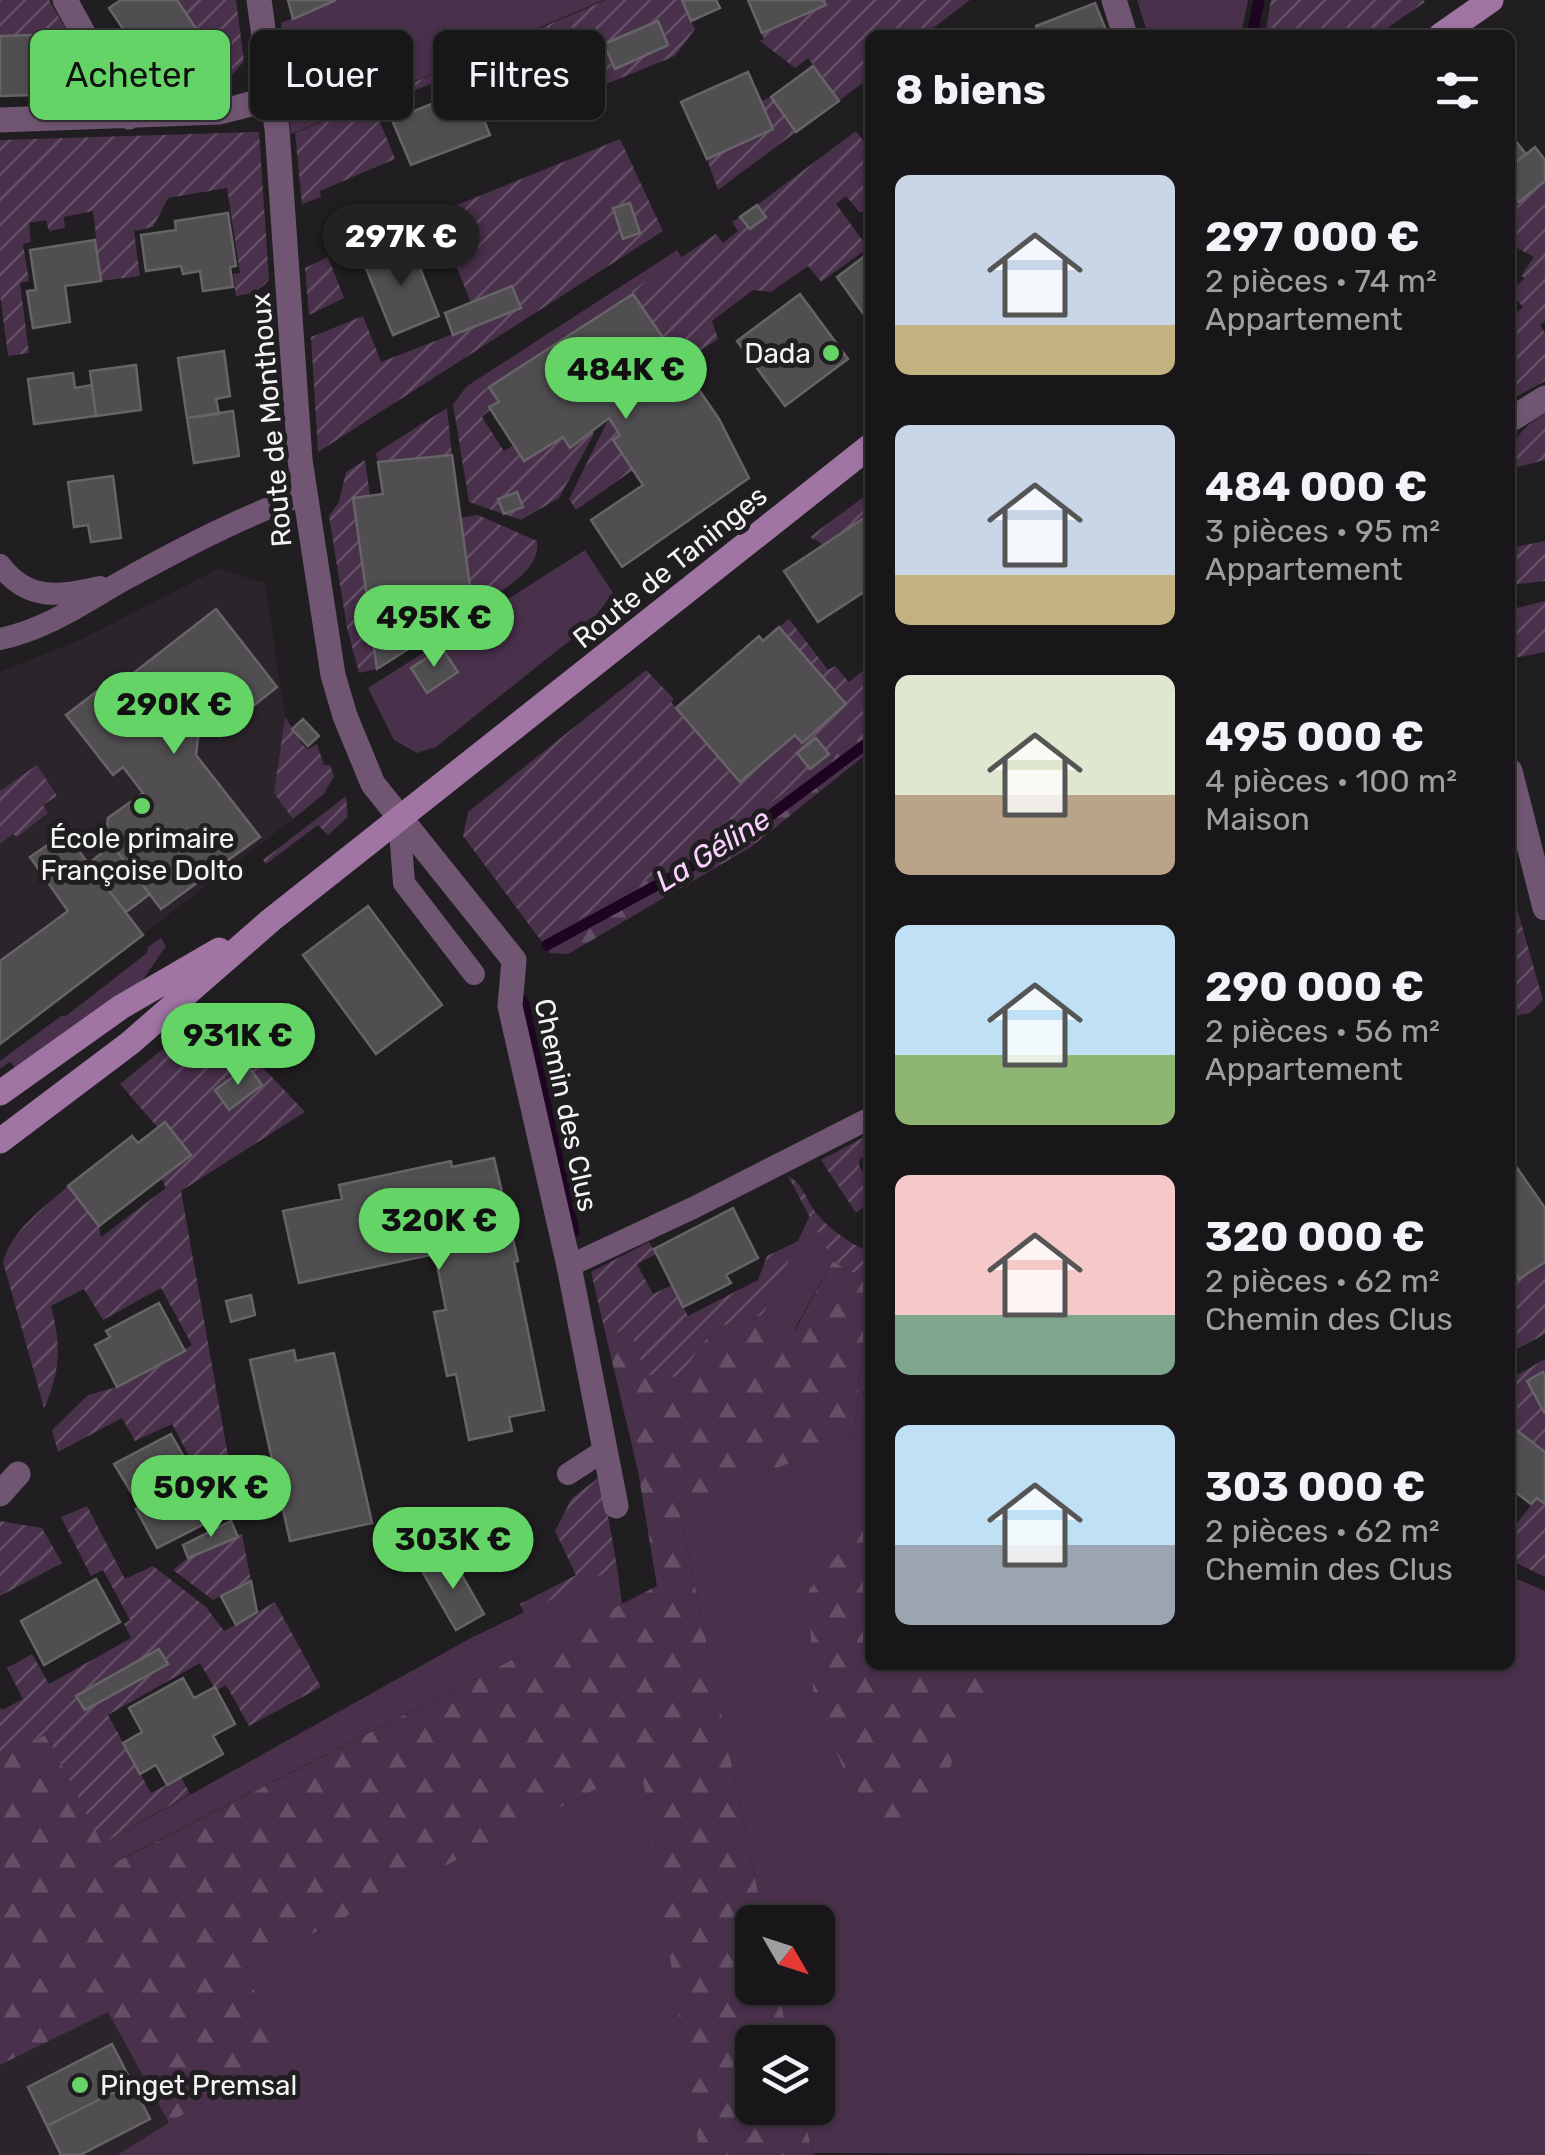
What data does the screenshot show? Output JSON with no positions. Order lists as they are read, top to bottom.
{
  "streets": {
    "main road": ["Route de Taninges"],
    "street": ["Route de Monthoux", "Chemin des Clus"]
  },
  "crossings": [
    ["Route de Monthoux", "Route de Taninges"],
    ["Route de Monthoux", "Chemin des Clus"],
    ["Route de Taninges", "Chemin des Clus"]
  ],
  "water": ["La Géline"],
  "places": ["Dada", "École primaire Françoise Dolto", "Pinget Premsal"],
  "north": "bottom right",
  "page": {
    "chip": ["Acheter", "Louer", "Filtres"],
    "heading": "8 biens",
    "list": [
      {
        "name": "297 000 €",
        "note": "2 pièces · 74 m² · Appartement"
      },
      {
        "name": "484 000 €",
        "note": "3 pièces · 95 m² · Appartement"
      },
      {
        "name": "495 000 €",
        "note": "4 pièces · 100 m² · Maison"
      },
      {
        "name": "290 000 €",
        "note": "2 pièces · 56 m² · Appartement"
      },
      {
        "name": "320 000 €",
        "note": "2 pièces · 62 m² · Chemin des Clus"
      },
      {
        "name": "303 000 €",
        "note": "2 pièces · 62 m² · Chemin des Clus"
      }
    ],
    "price": [
      "297K €",
      "484K €",
      "495K €",
      "290K €",
      "931K €",
      "320K €",
      "509K €",
      "303K €"
    ]
  }
}
